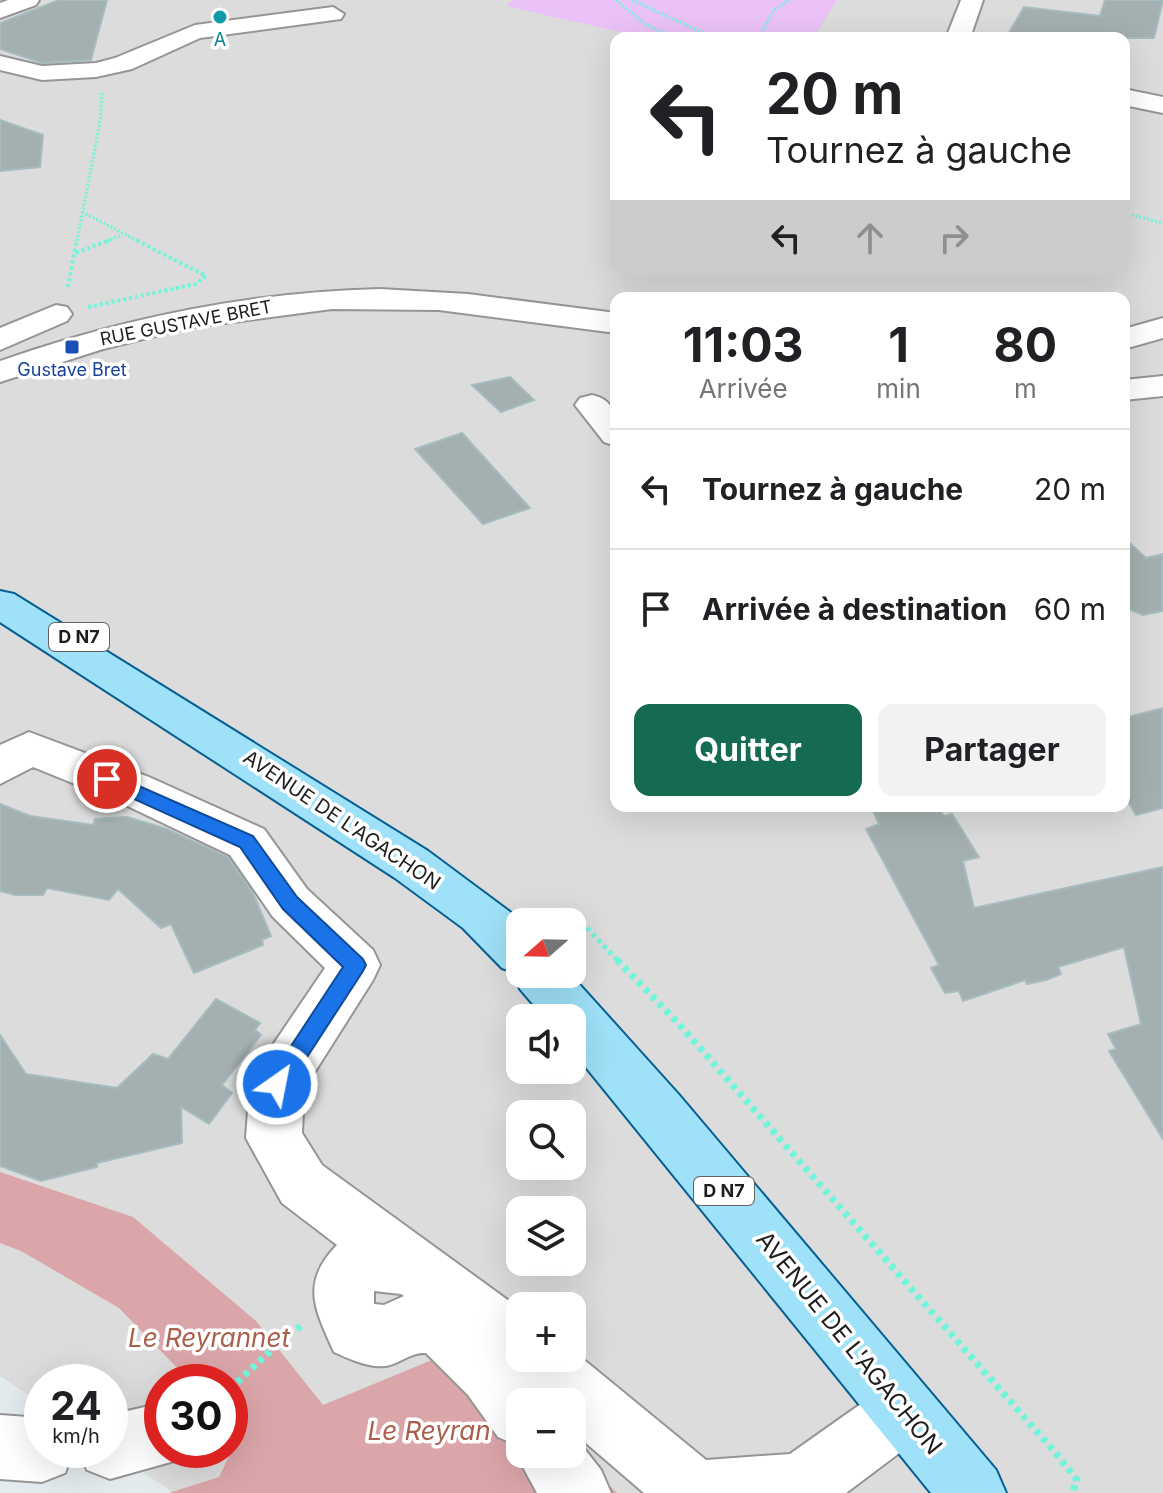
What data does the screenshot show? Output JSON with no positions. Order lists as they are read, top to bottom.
{
  "streets": {
    "main road": ["D N7", "AVENUE DE L'AGACHON"],
    "street": ["RUE GUSTAVE BRET"]
  },
  "water": ["Le Reyrannet", "Le Reyran"],
  "places": {
    "other": ["A"],
    "transit": ["Gustave Bret"]
  },
  "north": "left",
  "page": {
    "turn": ["20 m", "Tournez à gauche"],
    "eta": [
      "11:03",
      "Arrivée",
      "1",
      "min",
      "80",
      "m"
    ],
    "list": [
      {
        "name": "Tournez à gauche",
        "value": "20 m"
      },
      {
        "name": "Arrivée à destination",
        "value": "60 m"
      }
    ],
    "buttons": ["Quitter", "Partager"],
    "map_buttons": ["+", "−"],
    "speed": "24 km/h",
    "limit": "30"
  }
}
